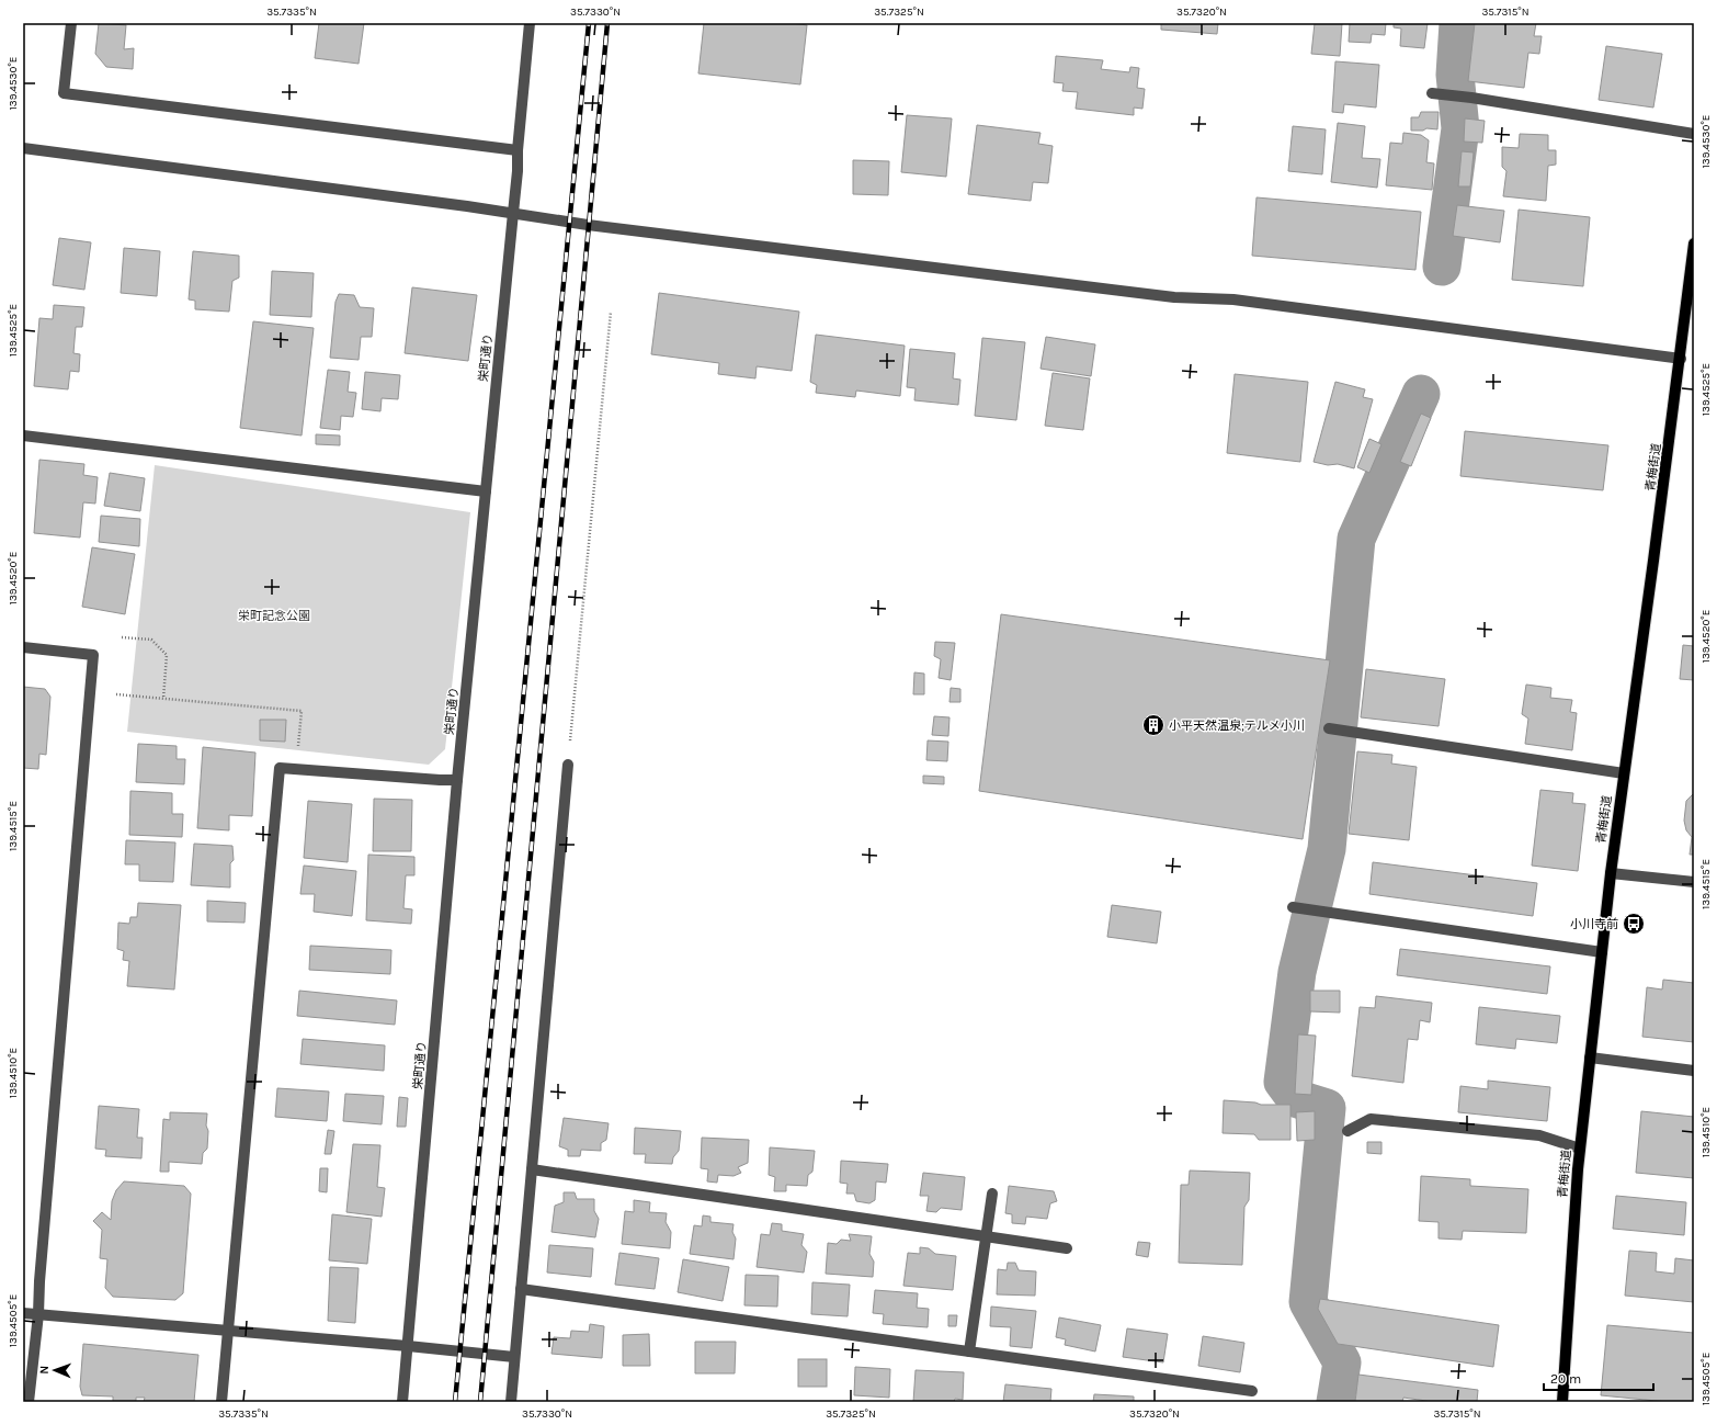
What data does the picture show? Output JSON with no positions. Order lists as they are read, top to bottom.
{
  "streets": {
    "main road": ["青梅街道"],
    "street": ["栄町通り"]
  },
  "parks": ["栄町記念公園"],
  "places": {
    "building": ["小平天然温泉;テルメ小川"],
    "bus stop": ["小川寺前"]
  },
  "scale_bar": "20 m",
  "north": "left",
  "coordinates": [
    "35.7335°N",
    "35.7330°N",
    "35.7325°N",
    "35.7320°N",
    "35.7315°N",
    "139.4530°E",
    "139.4525°E",
    "139.4520°E",
    "139.4515°E",
    "139.4510°E",
    "139.4505°E"
  ]
}
